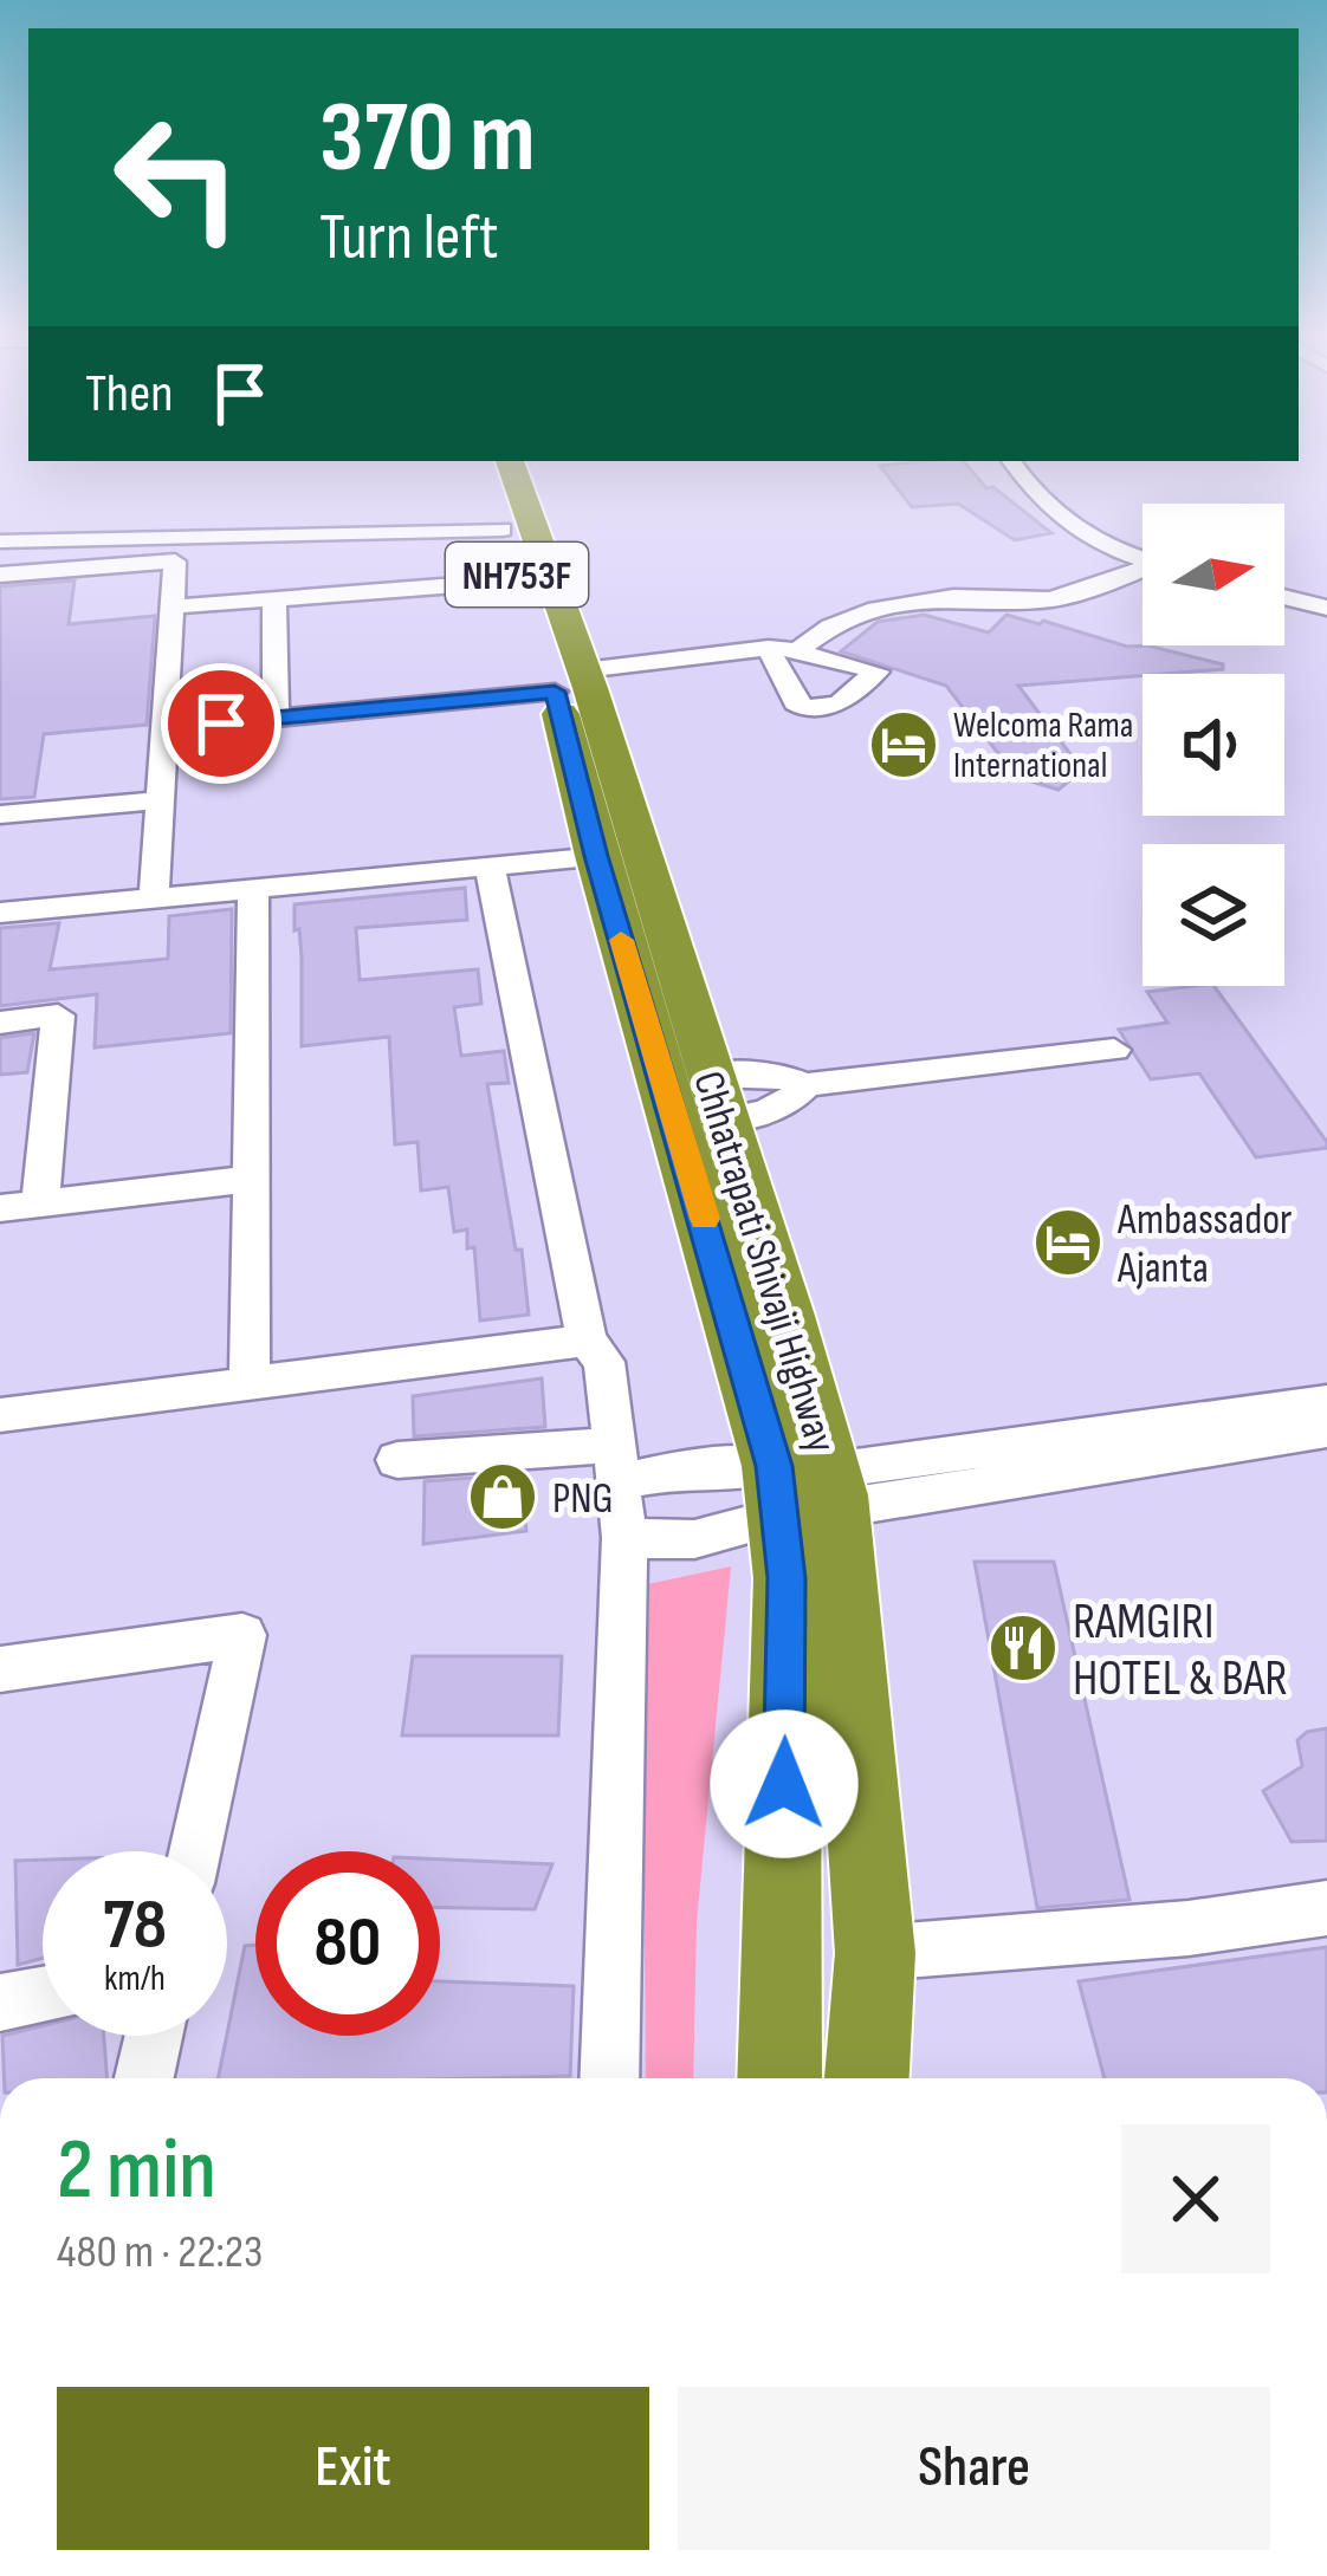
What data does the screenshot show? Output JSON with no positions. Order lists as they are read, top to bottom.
{
  "streets": {
    "highway": ["NH753F", "Chhatrapati Shivaji Highway"]
  },
  "places": {
    "hotel": ["Welcoma Rama International", "Ambassador Ajanta"],
    "shop": ["PNG"],
    "restaurant": ["RAMGIRI HOTEL & BAR"]
  },
  "north": "right",
  "page": {
    "turn": ["370 m", "Turn left"],
    "then": "Then",
    "speed": "78 km/h",
    "limit": "80",
    "heading": ["2 min", "480 m · 22:23"],
    "buttons": ["Exit", "Share"]
  }
}
